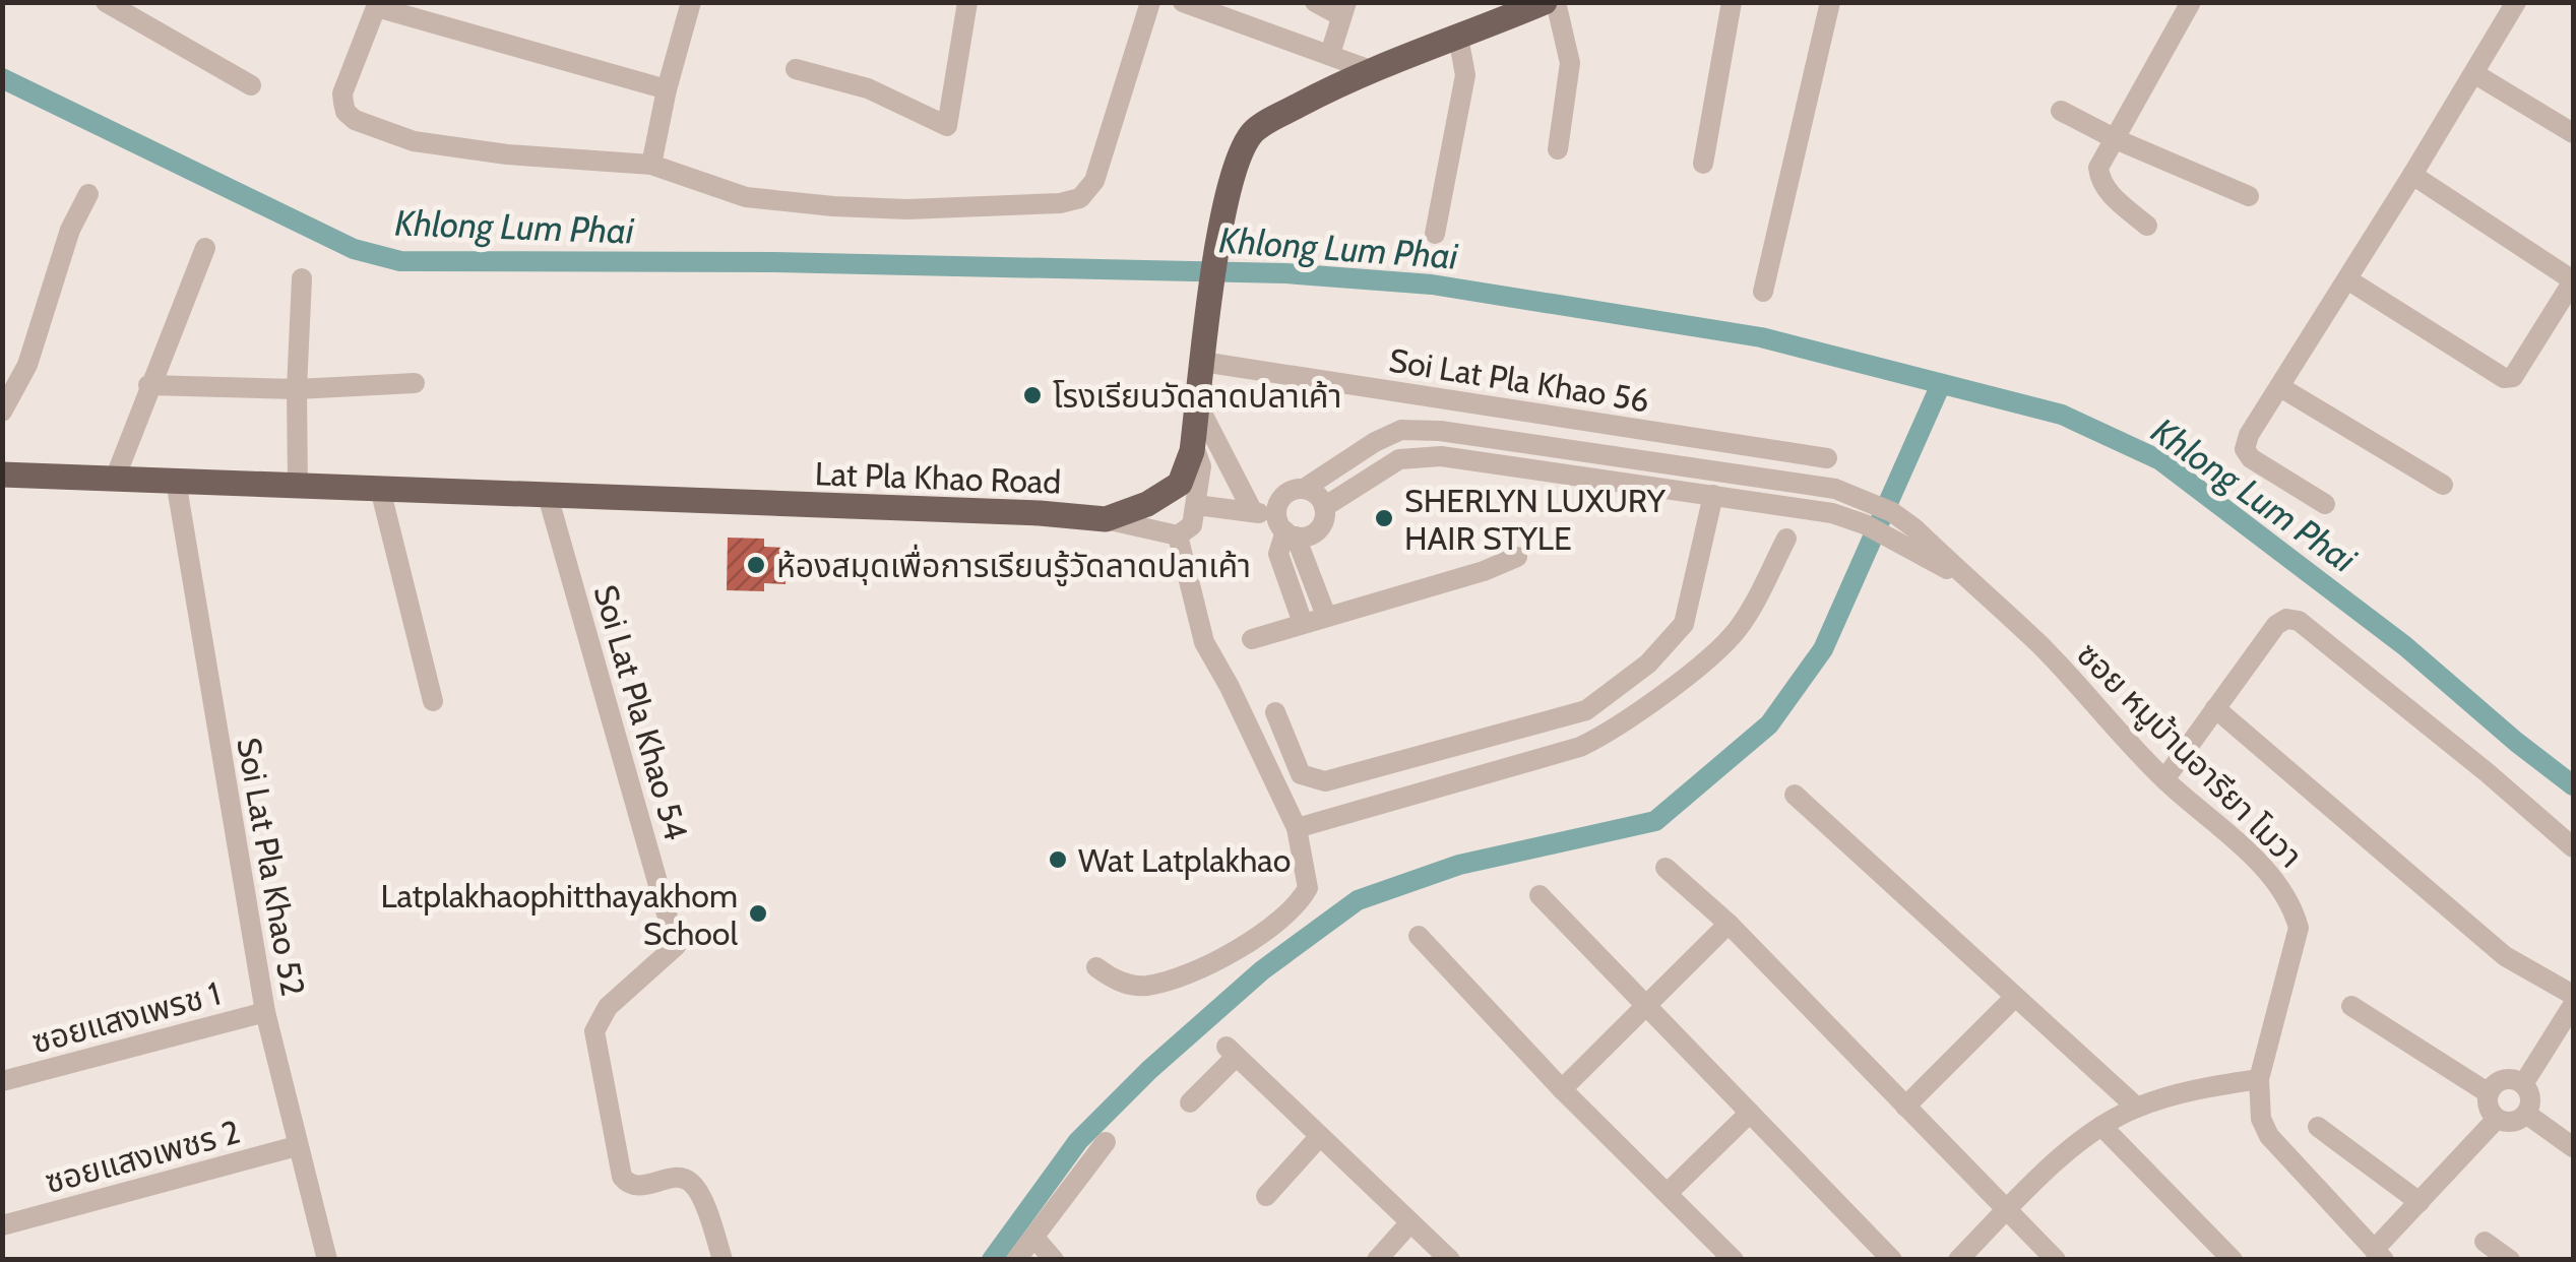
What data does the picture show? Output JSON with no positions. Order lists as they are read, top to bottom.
{
  "streets": {
    "main road": ["Lat Pla Khao Road"],
    "street": [
      "Soi Lat Pla Khao 56",
      "Soi Lat Pla Khao 54",
      "ซอย หมูบ้านอารียา โมวา",
      "Soi Lat Pla Khao 52",
      "ซอยแสงเพรช 1",
      "ซอยแสงเพชร 2"
    ]
  },
  "crossings": [
    ["Soi Lat Pla Khao 56", "Lat Pla Khao Road"],
    ["Lat Pla Khao Road", "Soi Lat Pla Khao 54"],
    ["Lat Pla Khao Road", "Soi Lat Pla Khao 52"],
    ["Soi Lat Pla Khao 52", "ซอยแสงเพรช 1"],
    ["Soi Lat Pla Khao 52", "ซอยแสงเพชร 2"]
  ],
  "water": ["Khlong Lum Phai"],
  "places": [
    "โรงเรียนวัดลาดปลาเค้า",
    "SHERLYN LUXURY HAIR STYLE",
    "ห้องสมุดเพื่อการเรียนรู้วัดลาดปลาเค้า",
    "Wat Latplakhao",
    "Latplakhaophitthayakhom School"
  ]
}
